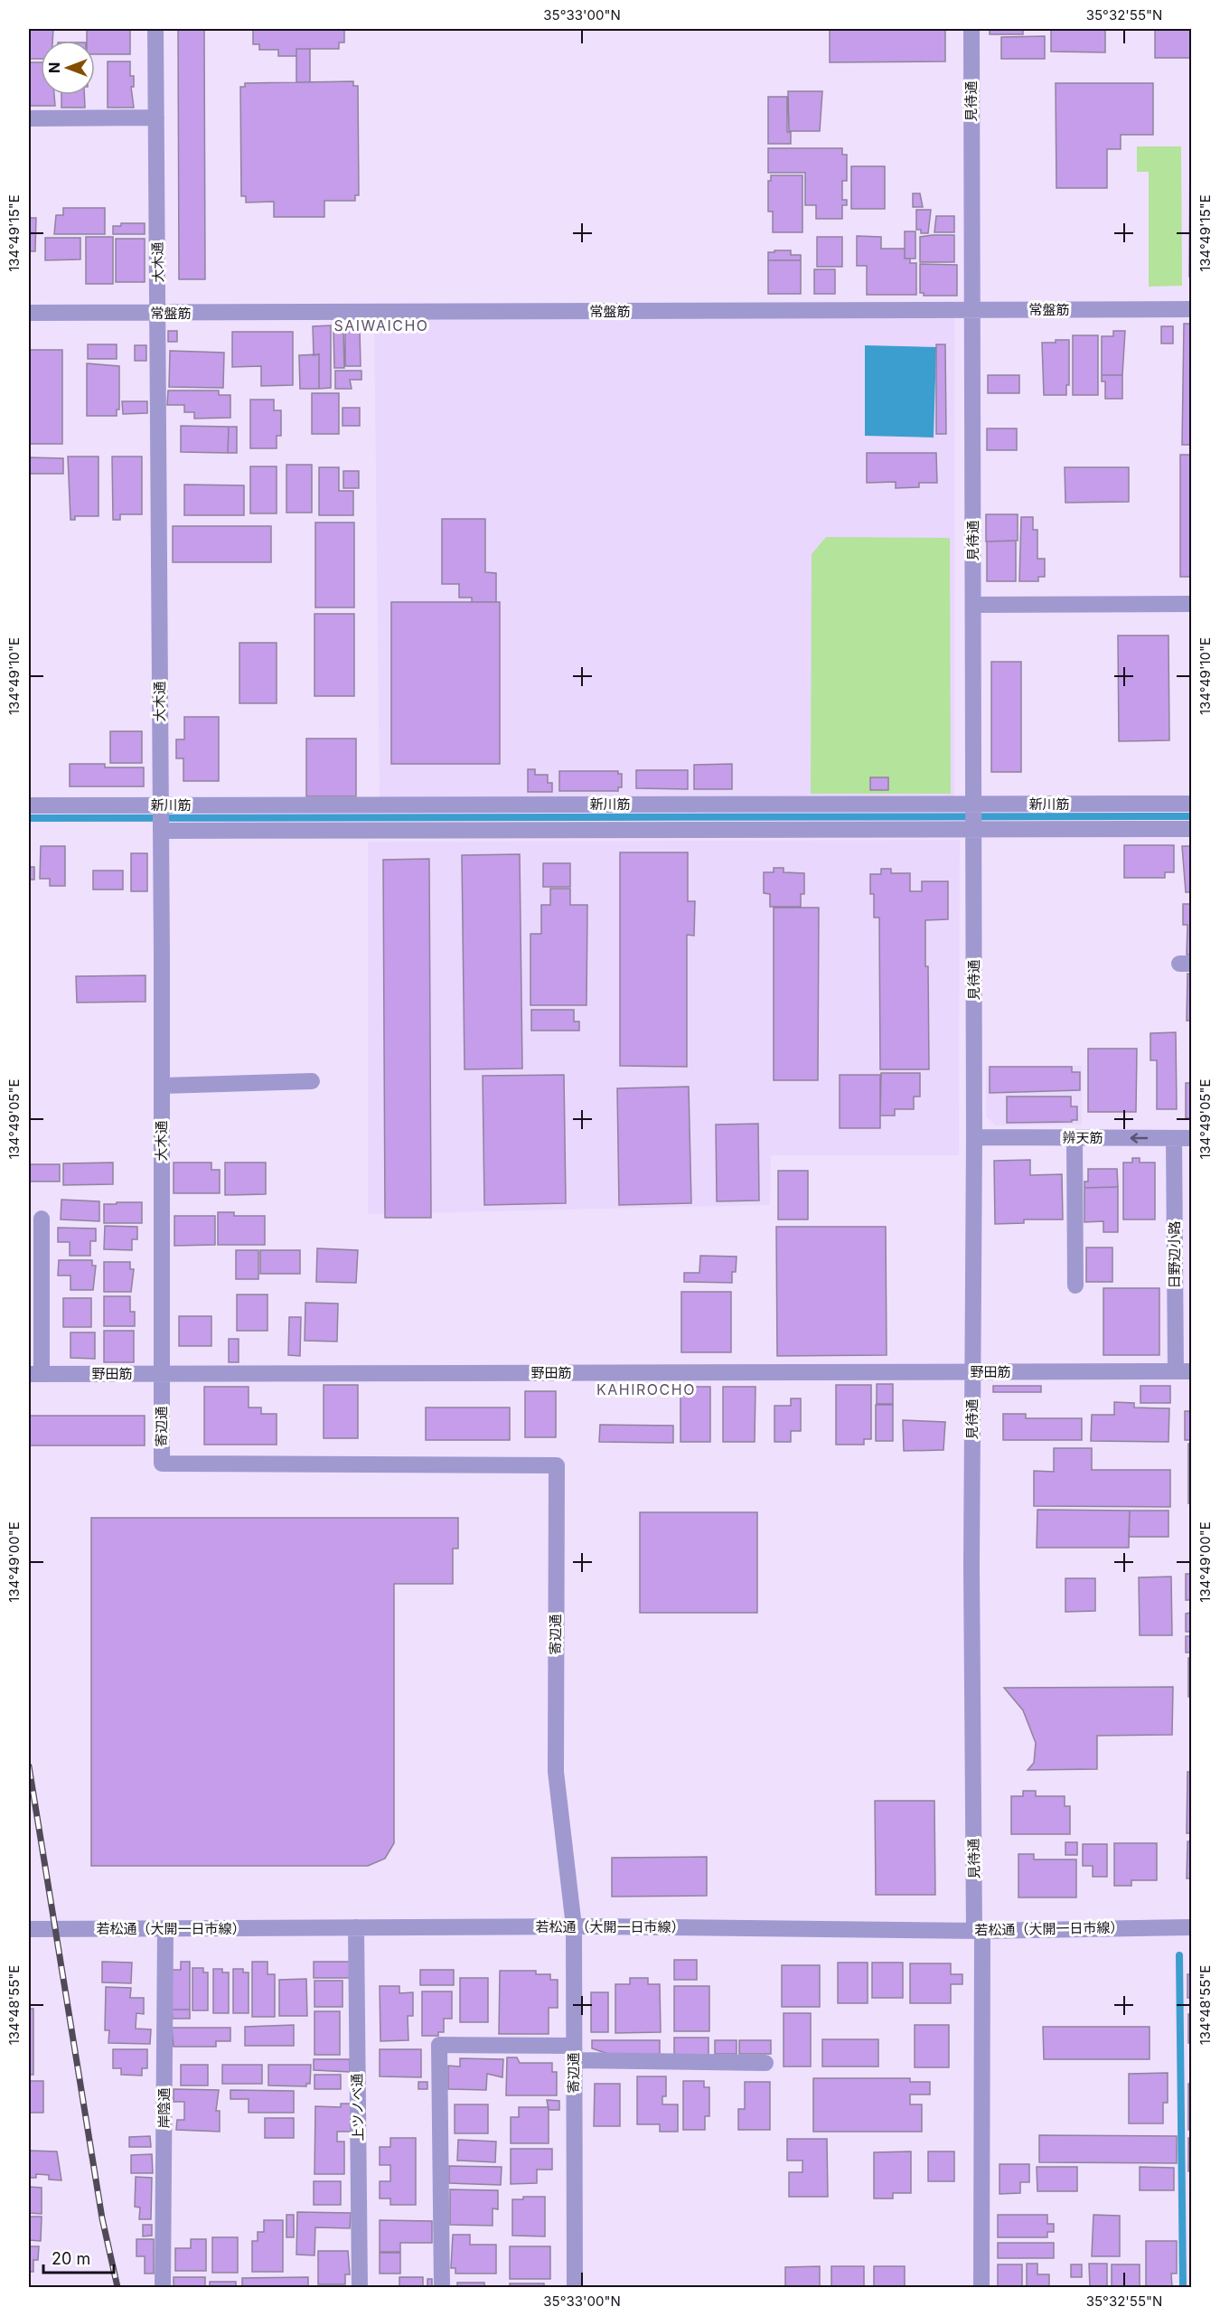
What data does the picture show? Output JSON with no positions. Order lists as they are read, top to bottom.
{
  "streets": {
    "street": [
      "見待通",
      "大木通",
      "常盤筋",
      "新川筋",
      "辨天筋",
      "日野辺小路",
      "野田筋",
      "寄辺通",
      "若松通（大開一日市線）",
      "上ツノベ通",
      "岸陰通"
    ]
  },
  "crossings": [
    ["見待通", "常盤筋"],
    ["見待通", "新川筋"],
    ["見待通", "辨天筋"],
    ["見待通", "野田筋"],
    ["見待通", "若松通（大開一日市線）"],
    ["大木通", "常盤筋"],
    ["大木通", "新川筋"],
    ["大木通", "野田筋"],
    ["大木通", "寄辺通"],
    ["辨天筋", "日野辺小路"],
    ["日野辺小路", "野田筋"],
    ["野田筋", "寄辺通"],
    ["寄辺通", "若松通（大開一日市線）"],
    ["若松通（大開一日市線）", "上ツノベ通"],
    ["若松通（大開一日市線）", "岸陰通"]
  ],
  "one_way": ["辨天筋"],
  "districts": ["SAIWAICHO", "KAHIROCHO"],
  "scale_bar": "20 m",
  "north": "left",
  "coordinates": [
    "35°33'00\"N",
    "35°32'55\"N",
    "134°49'15\"E",
    "134°49'10\"E",
    "134°49'05\"E",
    "134°49'00\"E",
    "134°48'55\"E"
  ]
}
